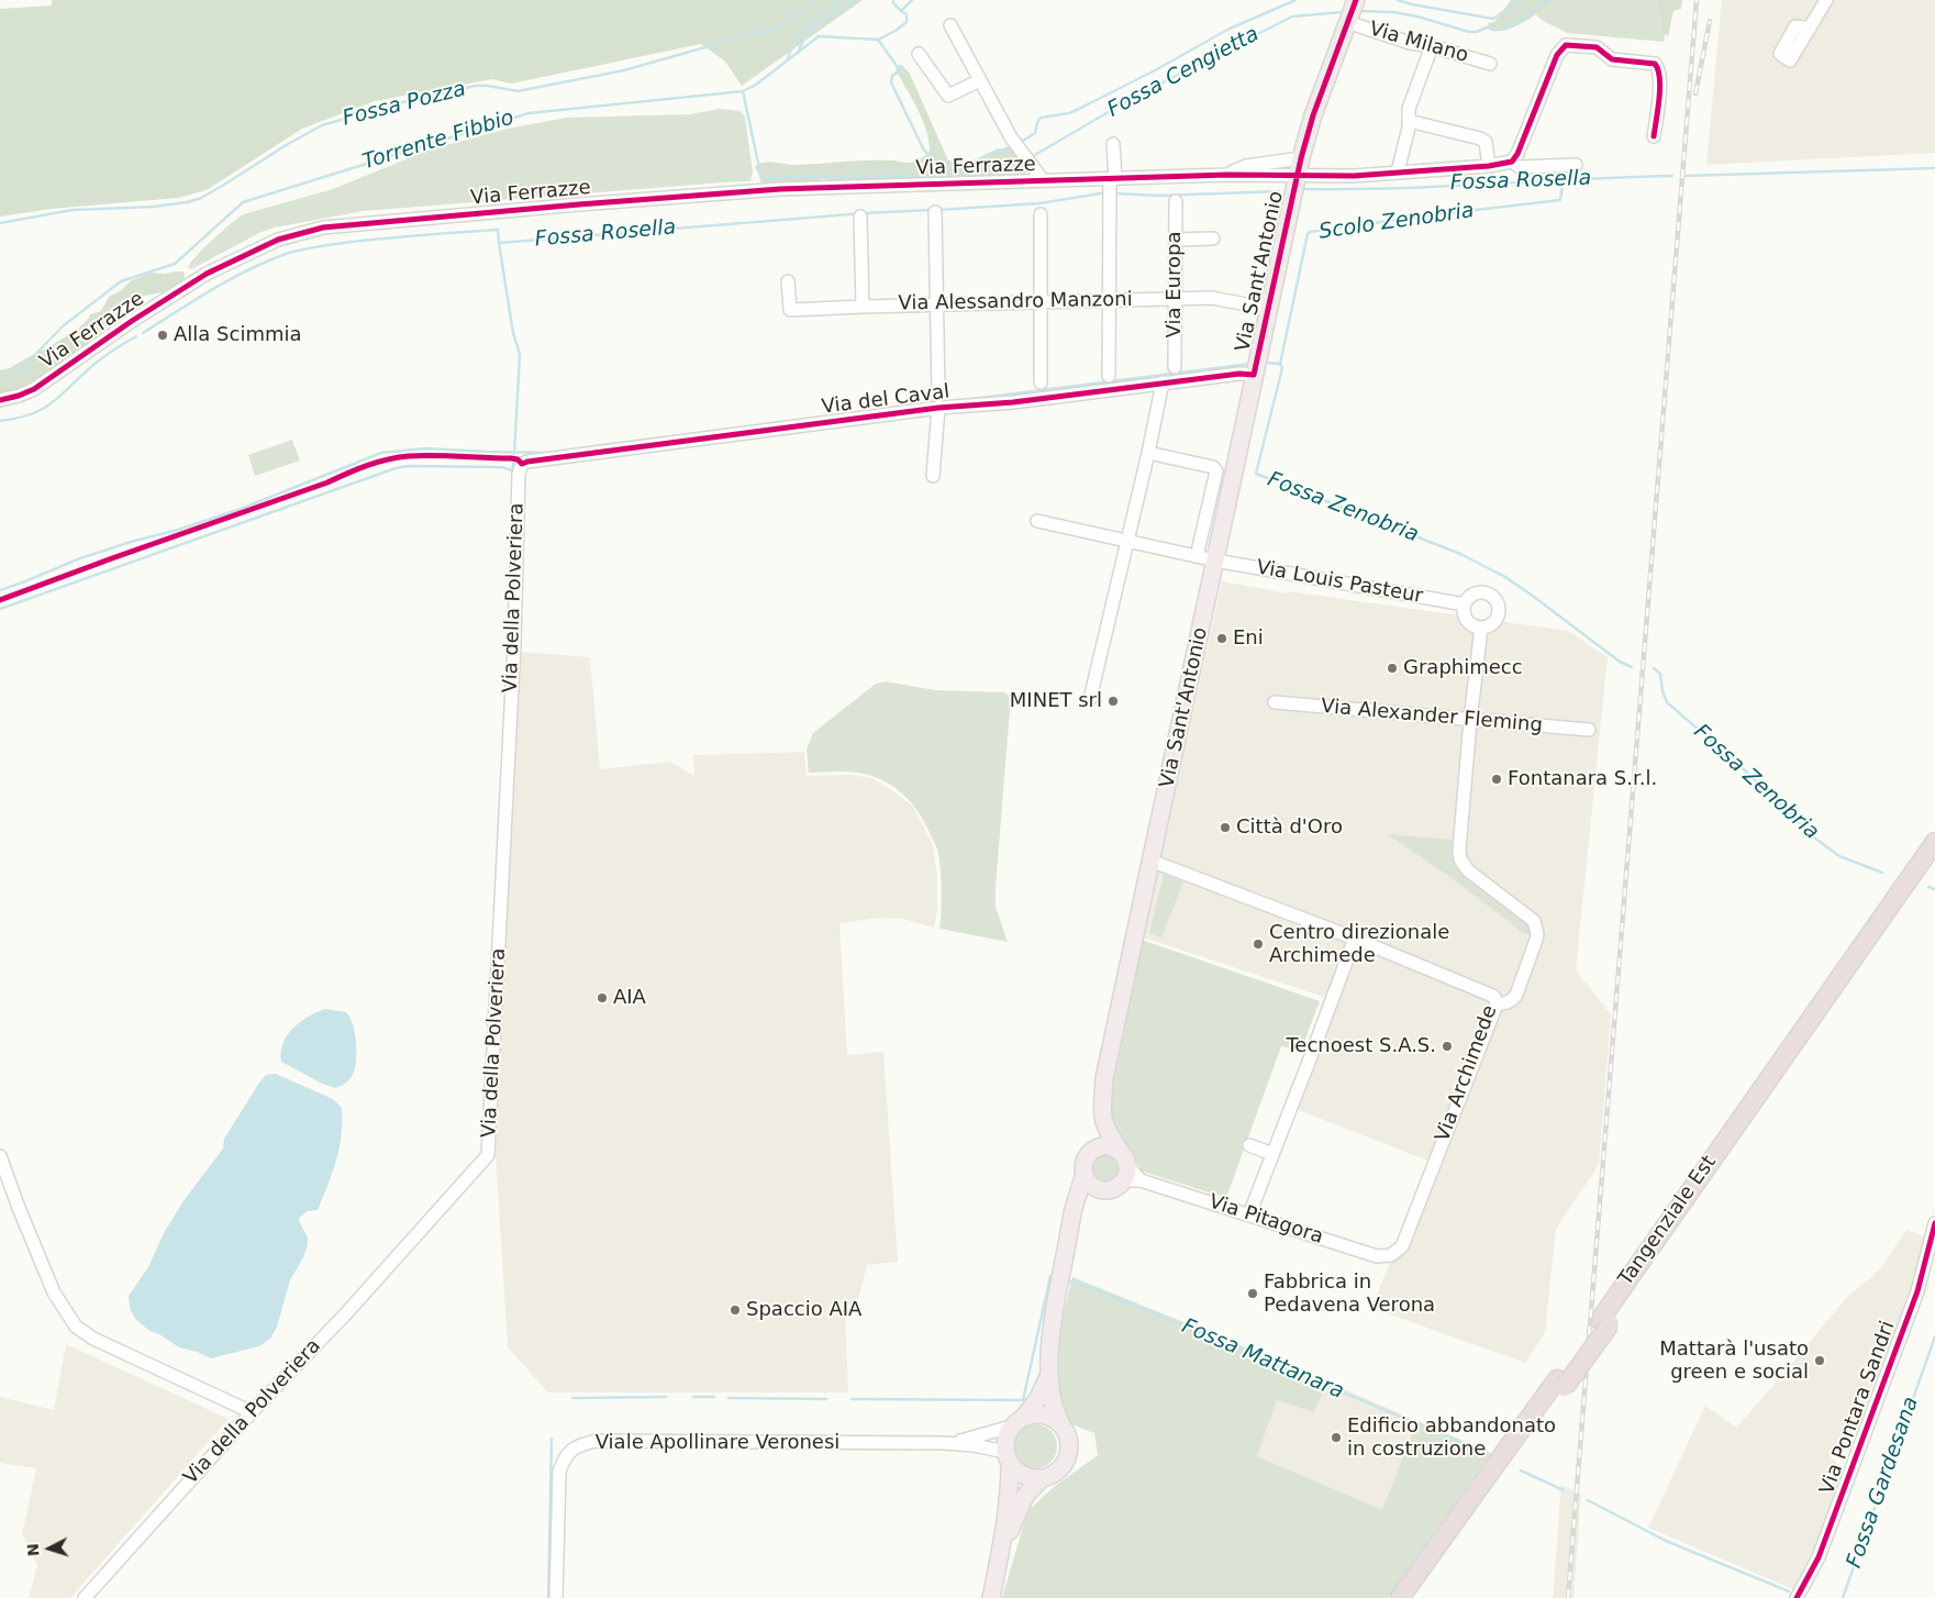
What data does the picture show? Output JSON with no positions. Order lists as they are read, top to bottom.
{
  "streets": {
    "highway": ["Tangenziale Est"],
    "main road": ["Via Sant'Antonio"],
    "street": [
      "Via Milano",
      "Via Ferrazze",
      "Via Europa",
      "Via Alessandro Manzoni",
      "Via del Caval",
      "Via Louis Pasteur",
      "Via della Polveriera",
      "Via Alexander Fleming",
      "Via Archimede",
      "Via Pitagora",
      "Via Pontara Sandri",
      "Viale Apollinare Veronesi"
    ]
  },
  "crossings": [
    ["Via Milano", "Via Sant'Antonio"],
    ["Via Ferrazze", "Via Sant'Antonio"],
    ["Via Sant'Antonio", "Via Alessandro Manzoni"],
    ["Via Sant'Antonio", "Via del Caval"],
    ["Via Sant'Antonio", "Via Louis Pasteur"],
    ["Via Sant'Antonio", "Via Archimede"],
    ["Via Sant'Antonio", "Via Pitagora"],
    ["Via Sant'Antonio", "Viale Apollinare Veronesi"],
    ["Via Europa", "Via Alessandro Manzoni"],
    ["Via del Caval", "Via della Polveriera"],
    ["Via Archimede", "Via Pitagora"]
  ],
  "water": [
    "Fossa Cengietta",
    "Fossa Pozza",
    "Torrente Fibbio",
    "Fossa Rosella",
    "Scolo Zenobria",
    "Fossa Zenobria",
    "Fossa Mattanara",
    "Fossa Gardesana"
  ],
  "places": [
    "Alla Scimmia",
    "Eni",
    "Graphimecc",
    "MINET srl",
    "Fontanara S.r.l.",
    "Città d'Oro",
    "Centro direzionale Archimede",
    "AIA",
    "Tecnoest S.A.S.",
    "Fabbrica in Pedavena Verona",
    "Spaccio AIA",
    "Mattarà l'usato green e social",
    "Edificio abbandonato in costruzione"
  ],
  "north": "left"
}
